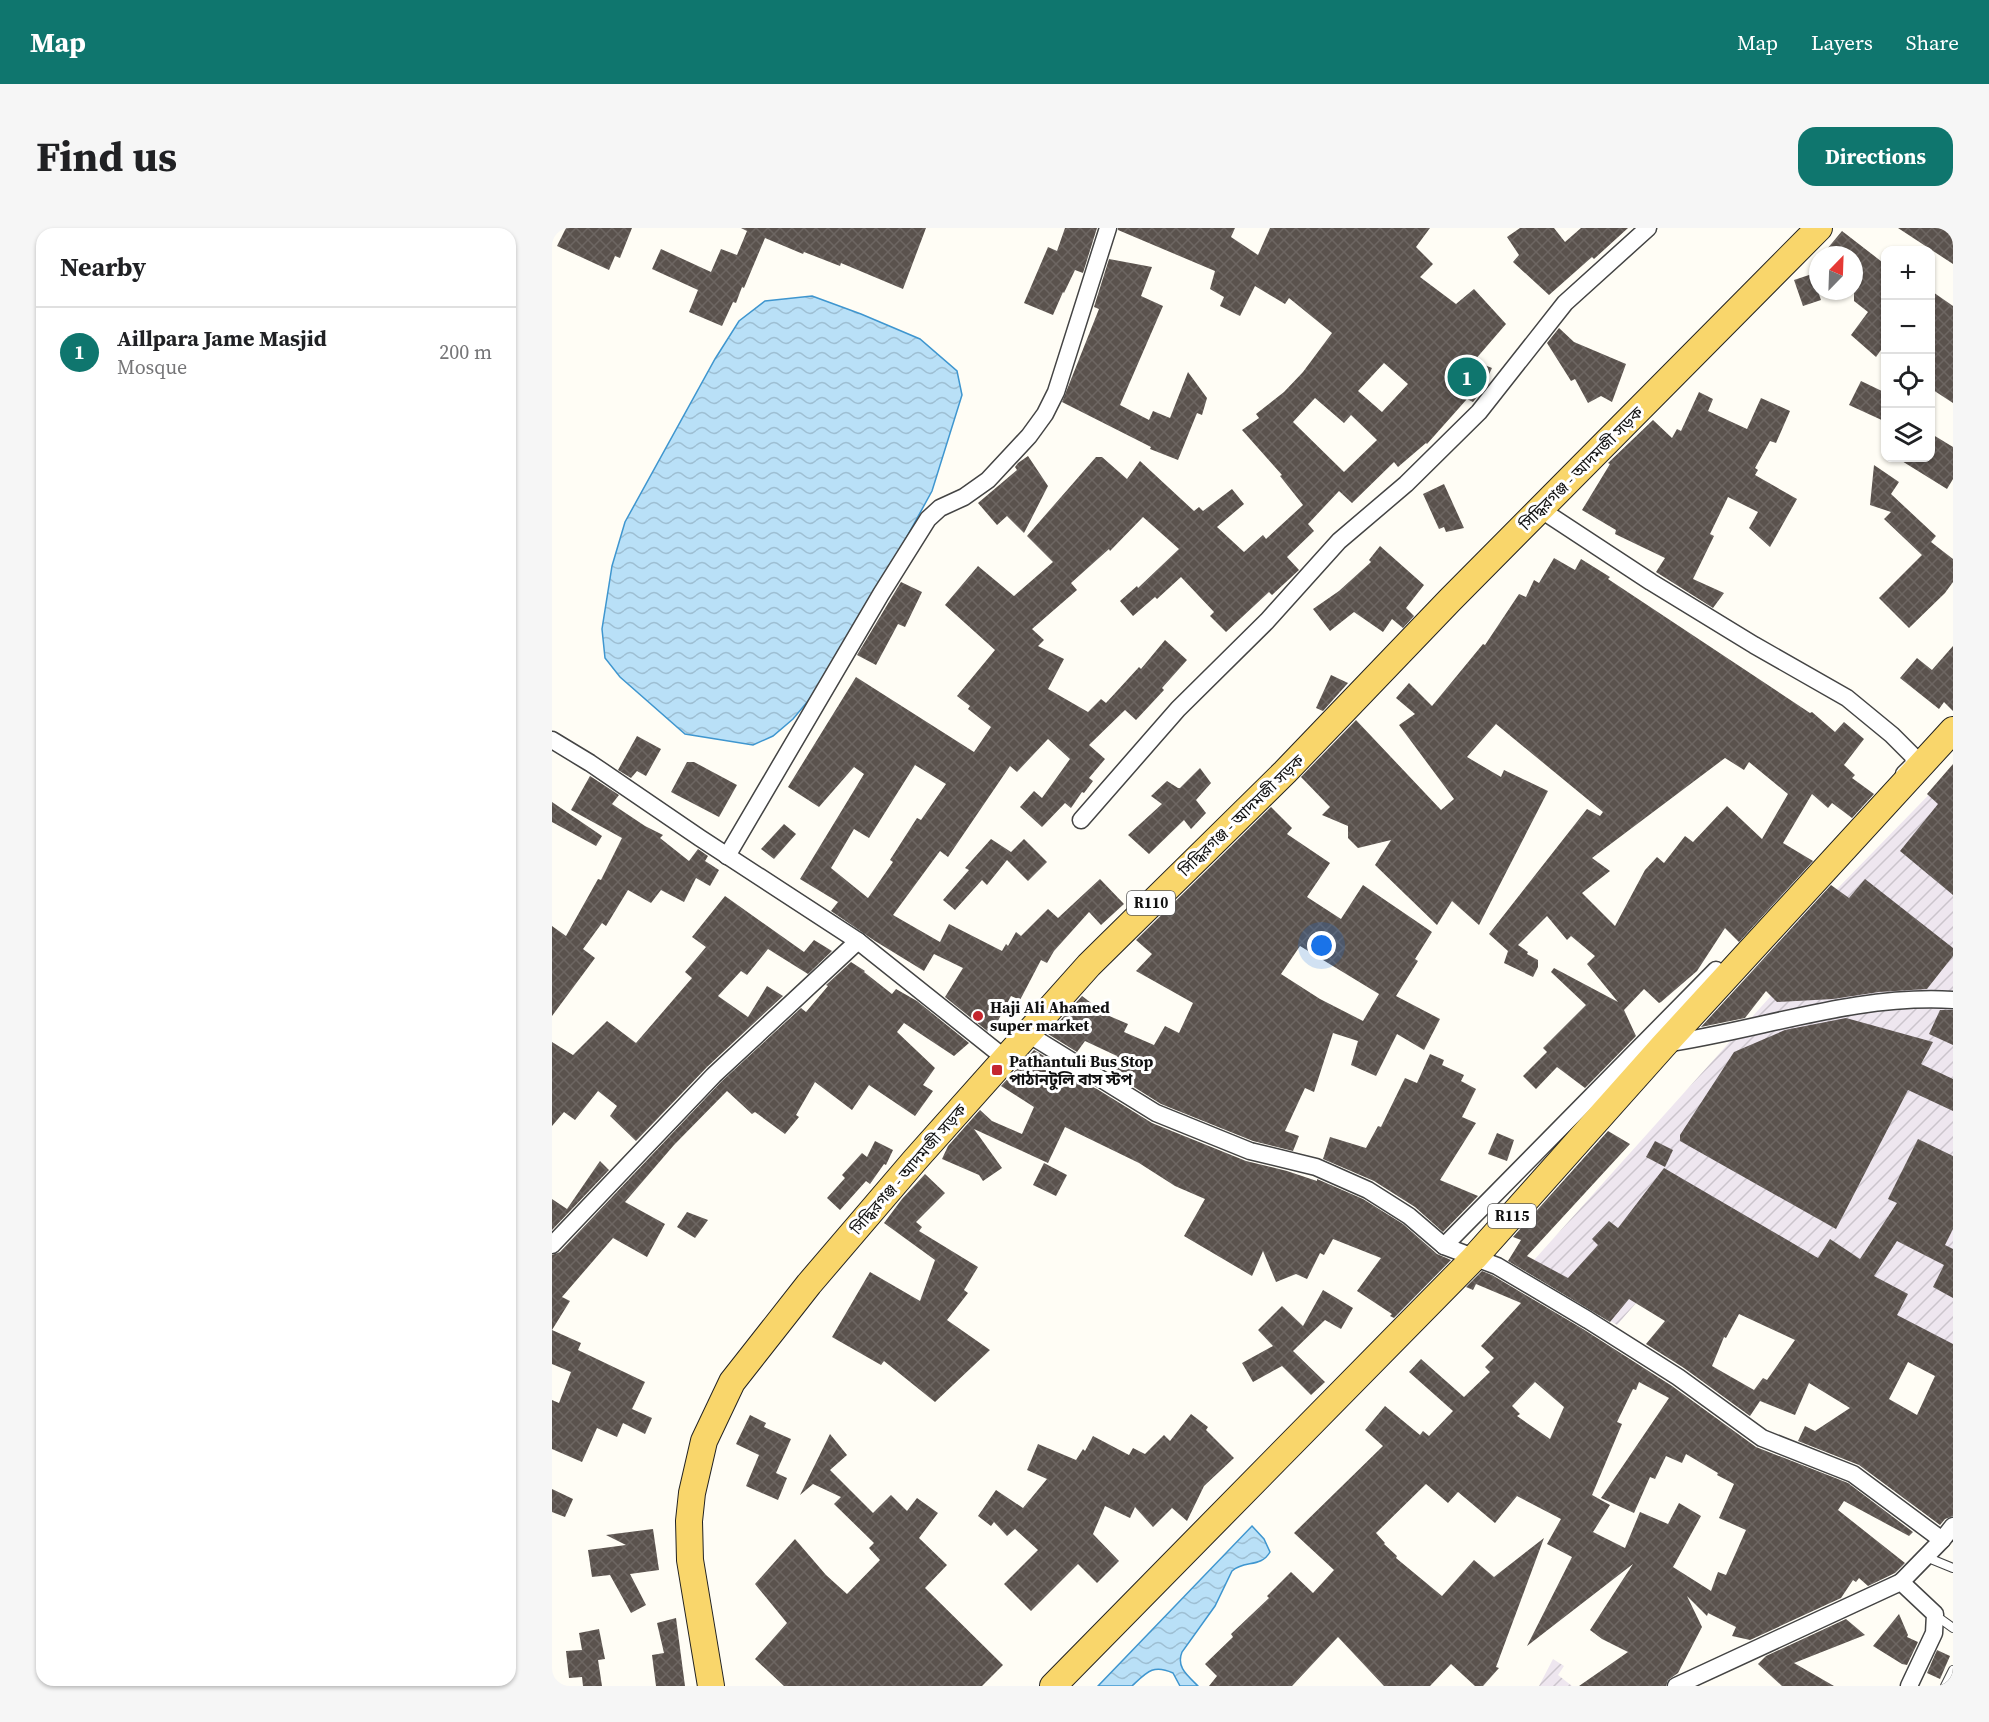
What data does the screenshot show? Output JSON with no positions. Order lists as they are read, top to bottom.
{
  "streets": {
    "main road": ["সিদ্ধিরগঞ্জ - আদমজী সড়ক", "R110", "R115"]
  },
  "places": {
    "other": ["Haji Ali Ahamed super market"],
    "transit": ["Pathantuli Bus Stop পাঠানটুলি বাস স্টপ"]
  },
  "north": "top right",
  "page": {
    "header": "Map",
    "nav": ["Map", "Layers", "Share"],
    "title": "Find us",
    "buttons": "Directions",
    "heading": "Nearby",
    "map_buttons": ["+", "−"],
    "list": [
      {
        "mark": "1",
        "name": "Aillpara Jame Masjid",
        "note": "Mosque",
        "value": "200 m"
      }
    ],
    "pins": "1"
  }
}
